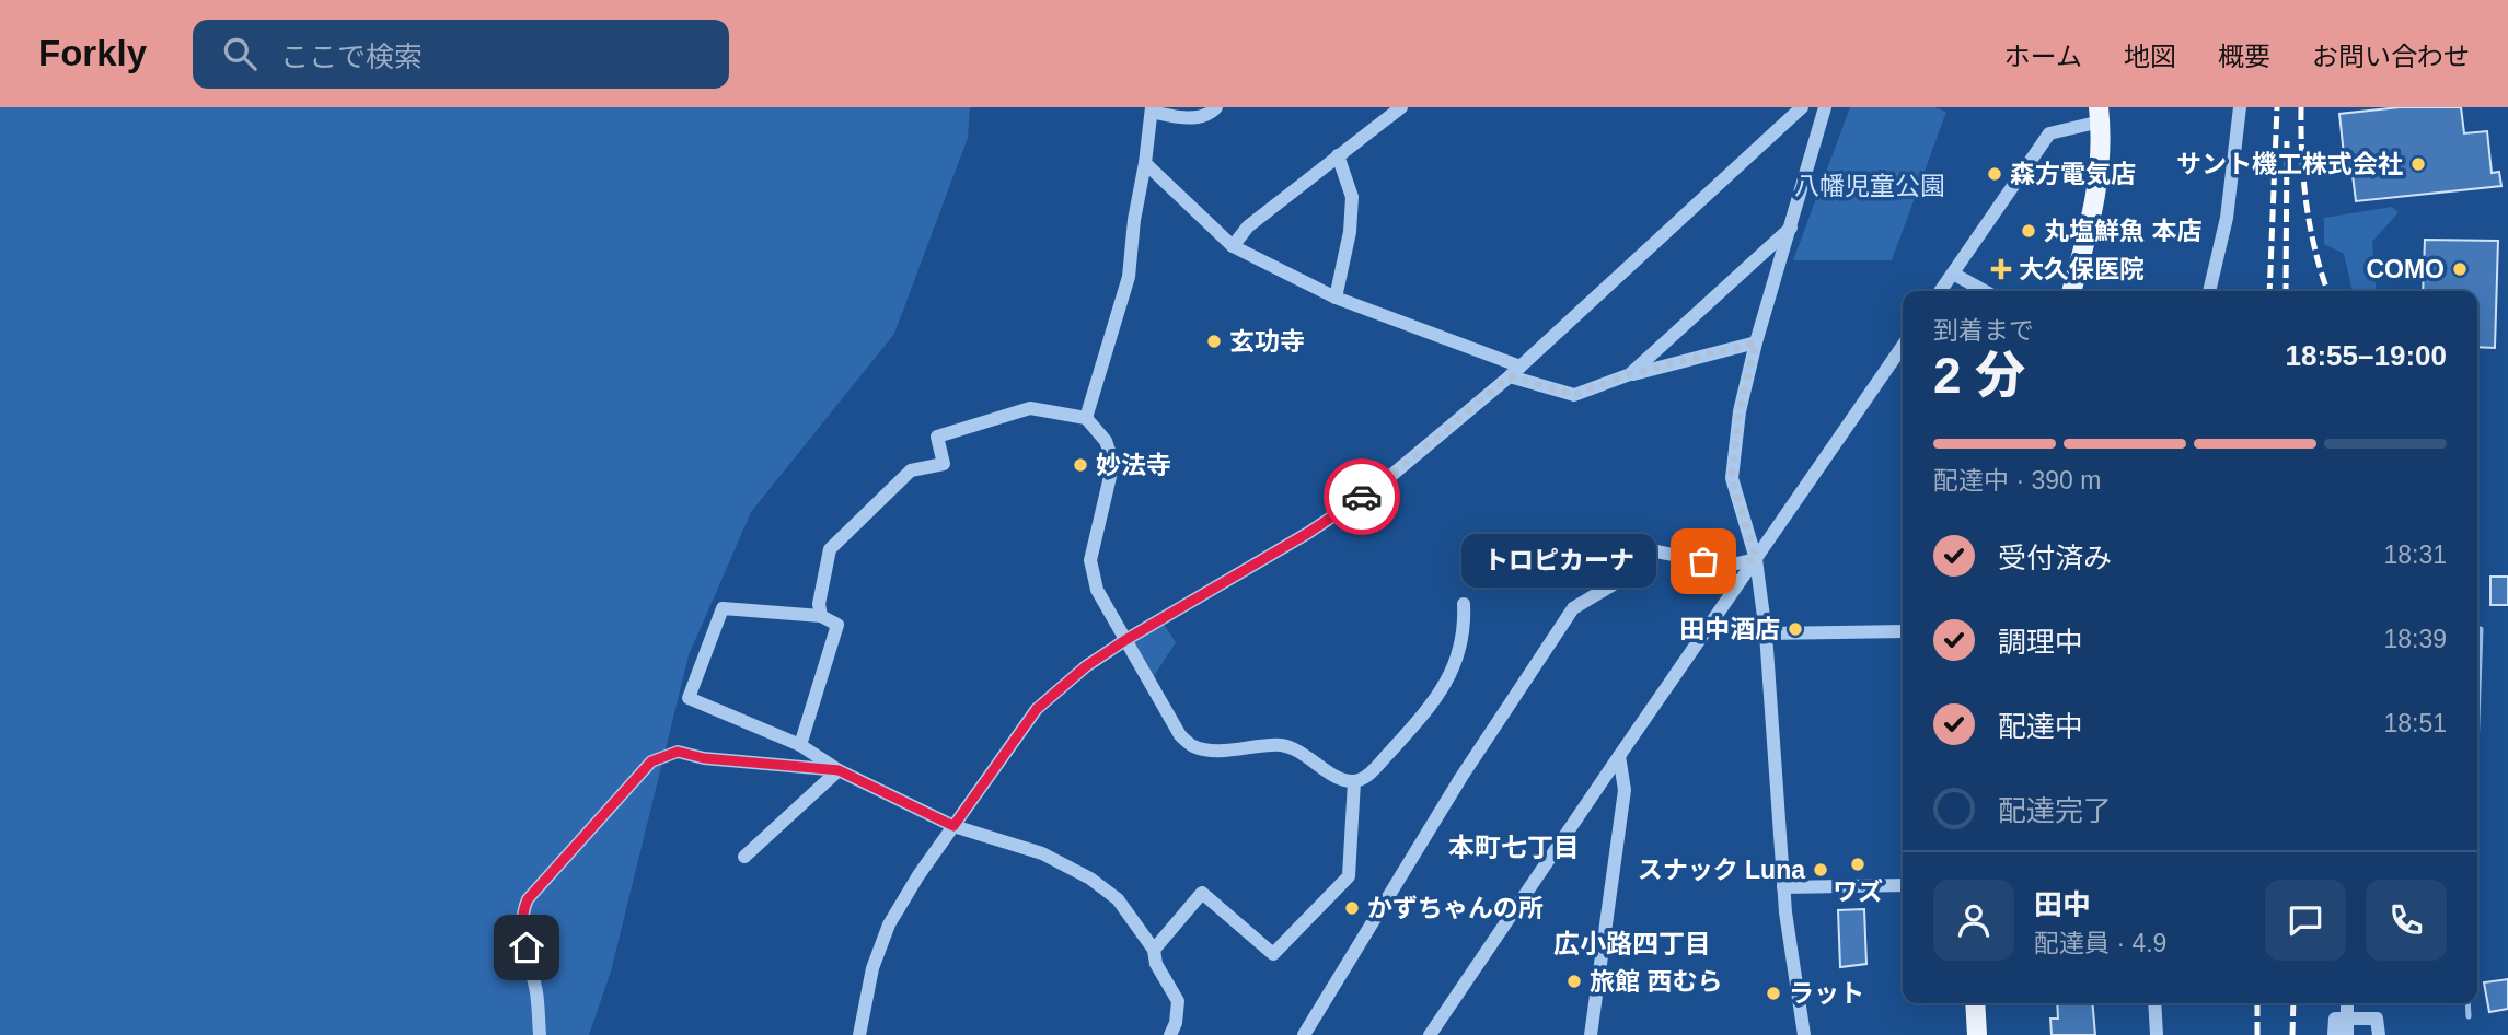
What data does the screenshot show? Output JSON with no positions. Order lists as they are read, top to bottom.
{
  "districts": ["本町七丁目", "広小路四丁目"],
  "parks": ["八幡児童公園"],
  "places": {
    "other": [
      "サント機工株式会社",
      "森方電気店",
      "丸塩鮮魚 本店",
      "COMO",
      "玄功寺",
      "妙法寺",
      "トロピカーナ",
      "田中酒店",
      "ワズ",
      "スナック Luna",
      "かずちゃんの所",
      "旅館 西むら",
      "ラット"
    ],
    "health": ["大久保医院"]
  },
  "page": {
    "header": "Forkly",
    "search": "ここで検索",
    "nav": [
      "ホーム",
      "地図",
      "概要",
      "お問い合わせ"
    ],
    "heading": ["2 分", "到着まで", "18:55–19:00"],
    "panel": ["田中", "配達員 · 4.9"],
    "bar": "配達中 · 390 m",
    "list": [
      ["受付済み", "18:31"],
      ["調理中", "18:39"],
      ["配達中", "18:51"],
      "配達完了"
    ],
    "bubble": "トロピカーナ"
  }
}
